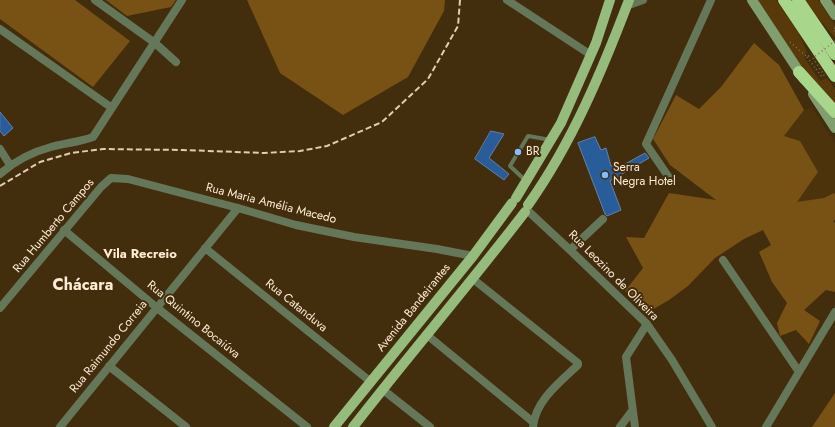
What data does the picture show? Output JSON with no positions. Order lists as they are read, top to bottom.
{
  "streets": {
    "main road": ["Avenida Bandeirantes"],
    "street": [
      "Rua Maria Amélia Macedo",
      "Rua Humberto Campos",
      "Rua Leozino de Oliveira",
      "Rua Catanduva",
      "Rua Quintino Bocaiúva",
      "Rua Raimundo Correia"
    ]
  },
  "crossings": [
    ["Rua Maria Amélia Macedo", "Rua Humberto Campos"],
    ["Rua Maria Amélia Macedo", "Avenida Bandeirantes"],
    ["Rua Maria Amélia Macedo", "Rua Raimundo Correia"],
    ["Rua Humberto Campos", "Rua Quintino Bocaiúva"],
    ["Rua Leozino de Oliveira", "Avenida Bandeirantes"],
    ["Rua Catanduva", "Avenida Bandeirantes"],
    ["Rua Catanduva", "Rua Raimundo Correia"],
    ["Rua Quintino Bocaiúva", "Rua Raimundo Correia"]
  ],
  "districts": ["Vila Recreio", "Chácara"],
  "places": ["BR", "Serra Negra Hotel"]
}
